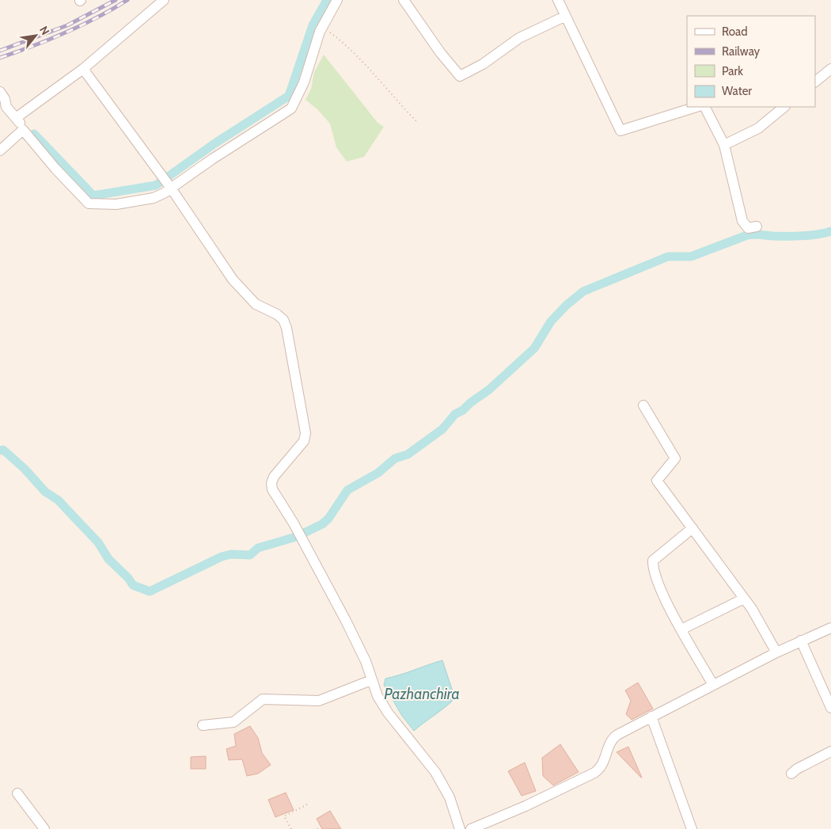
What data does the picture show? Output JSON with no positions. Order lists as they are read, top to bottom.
{
  "water": ["Pazhanchira"],
  "legend": [
    "Road",
    "Railway",
    "Park",
    "Water"
  ],
  "north": "top right"
}
